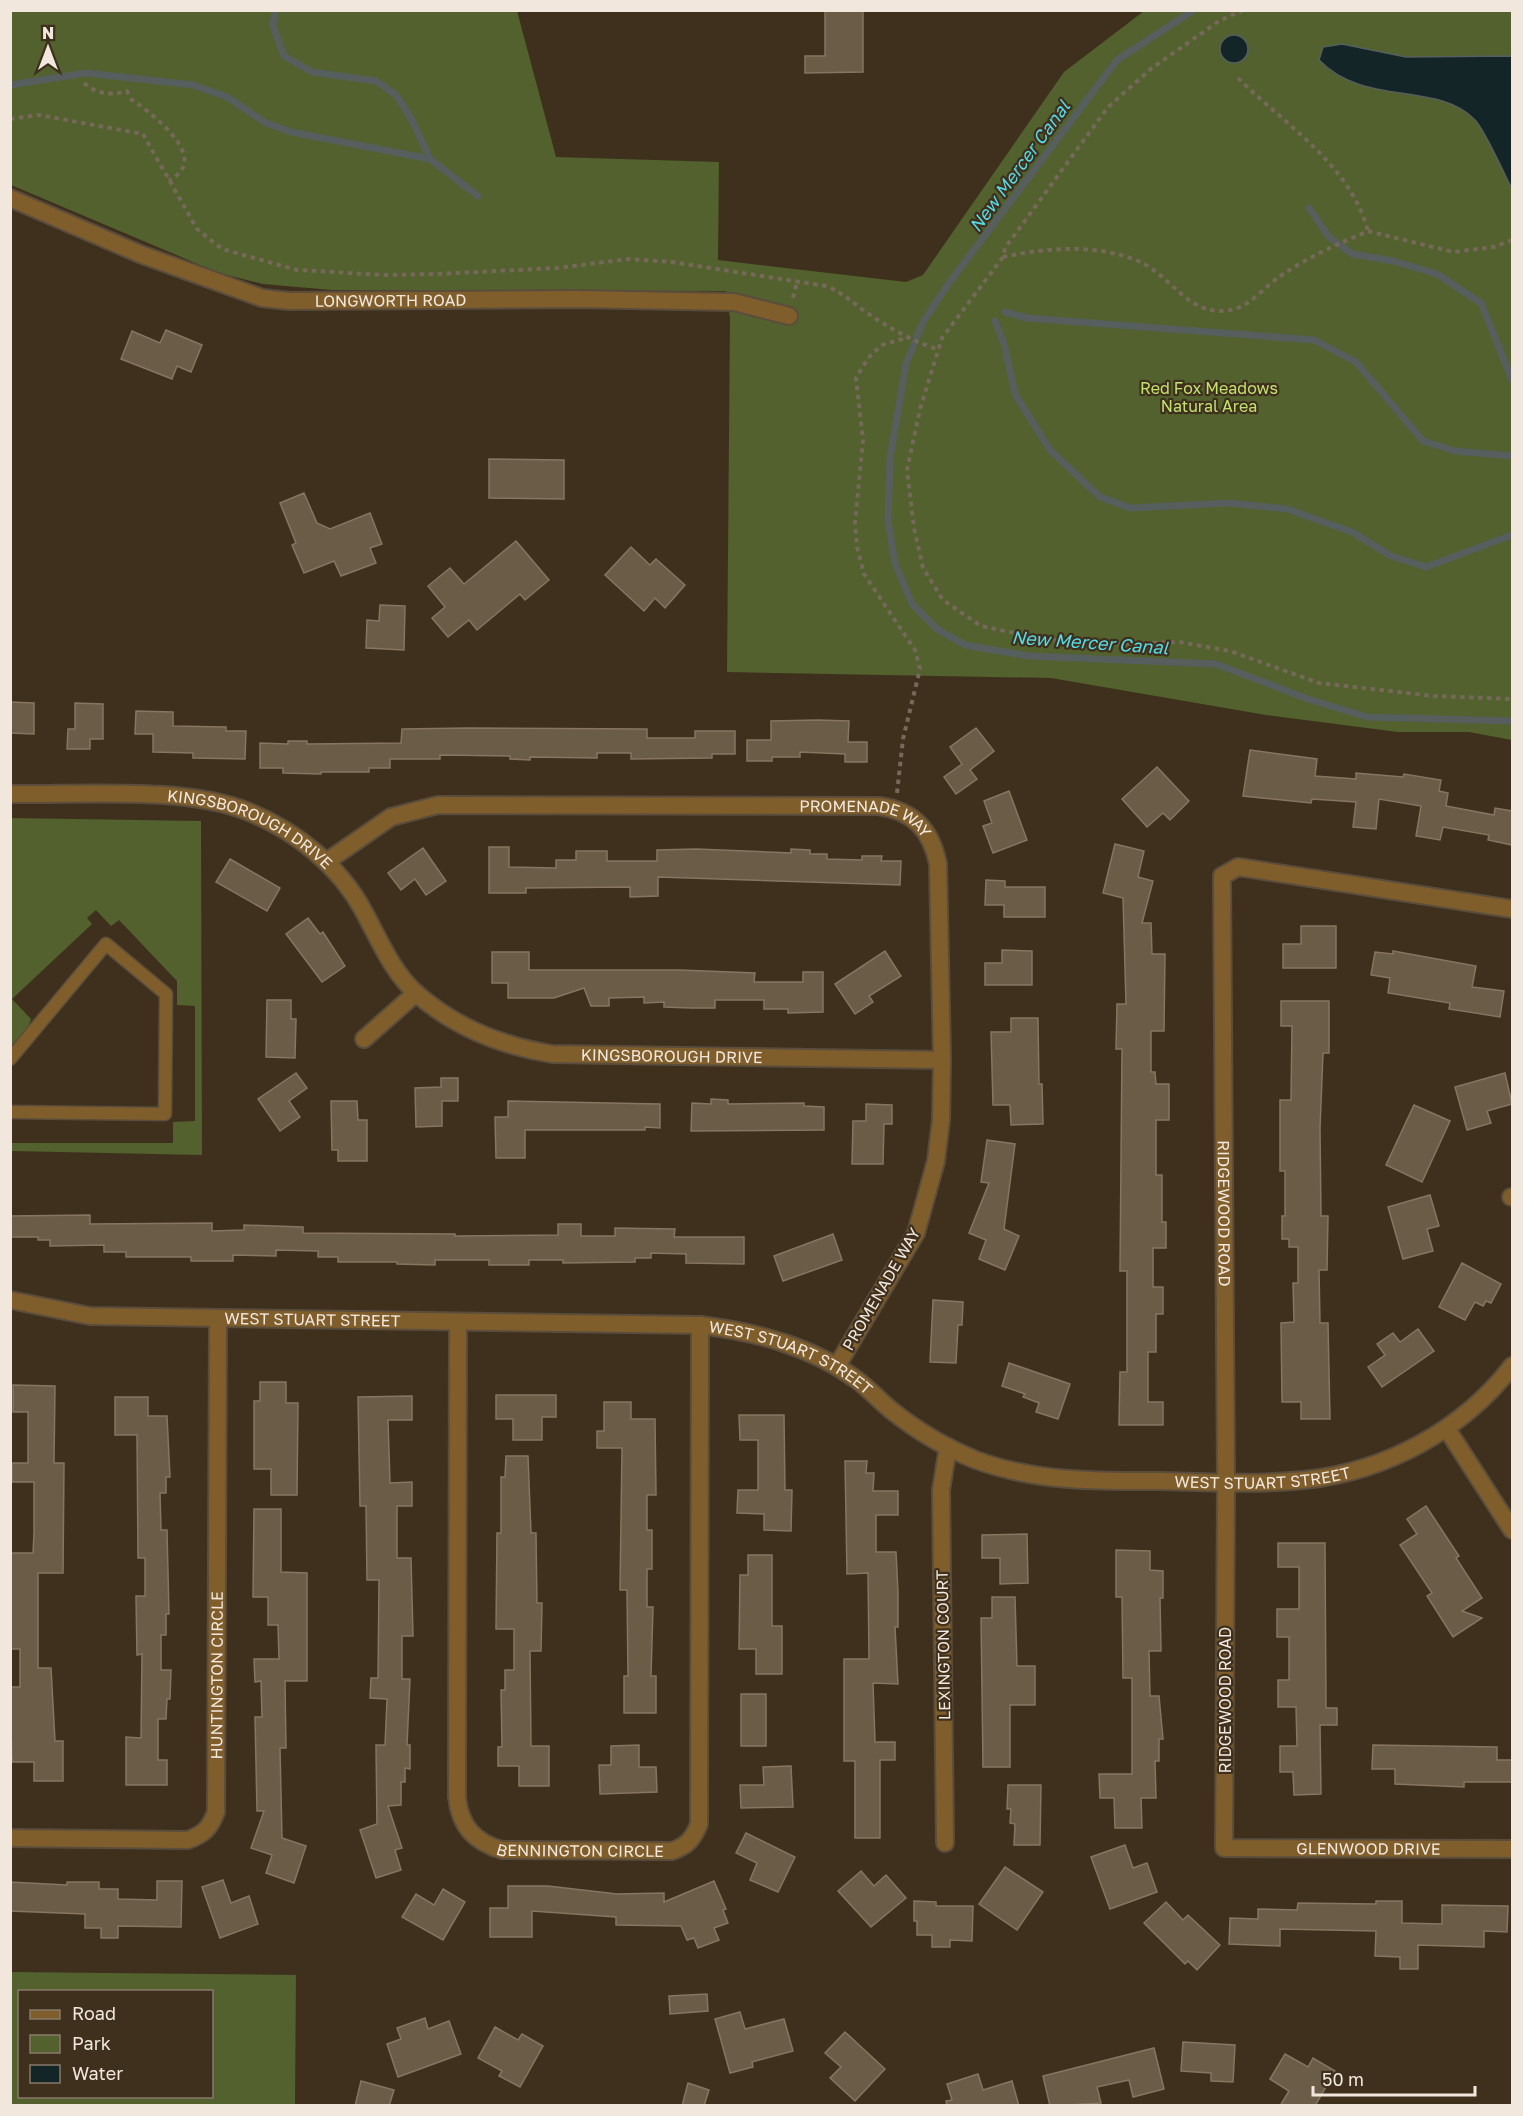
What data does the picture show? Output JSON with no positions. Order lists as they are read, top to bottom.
{
  "streets": {
    "street": [
      "LONGWORTH ROAD",
      "PROMENADE WAY",
      "KINGSBOROUGH DRIVE",
      "RIDGEWOOD ROAD",
      "WEST STUART STREET",
      "LEXINGTON COURT",
      "HUNTINGTON CIRCLE",
      "BENNINGTON CIRCLE",
      "GLENWOOD DRIVE"
    ]
  },
  "crossings": [
    ["PROMENADE WAY", "KINGSBOROUGH DRIVE"],
    ["PROMENADE WAY", "WEST STUART STREET"],
    ["RIDGEWOOD ROAD", "WEST STUART STREET"],
    ["RIDGEWOOD ROAD", "GLENWOOD DRIVE"],
    ["WEST STUART STREET", "LEXINGTON COURT"],
    ["WEST STUART STREET", "HUNTINGTON CIRCLE"],
    ["WEST STUART STREET", "BENNINGTON CIRCLE"]
  ],
  "water": ["New Mercer Canal"],
  "parks": ["Red Fox Meadows Natural Area"],
  "legend": ["Road", "Park", "Water"],
  "scale_bar": "50 m",
  "north": "top"
}
